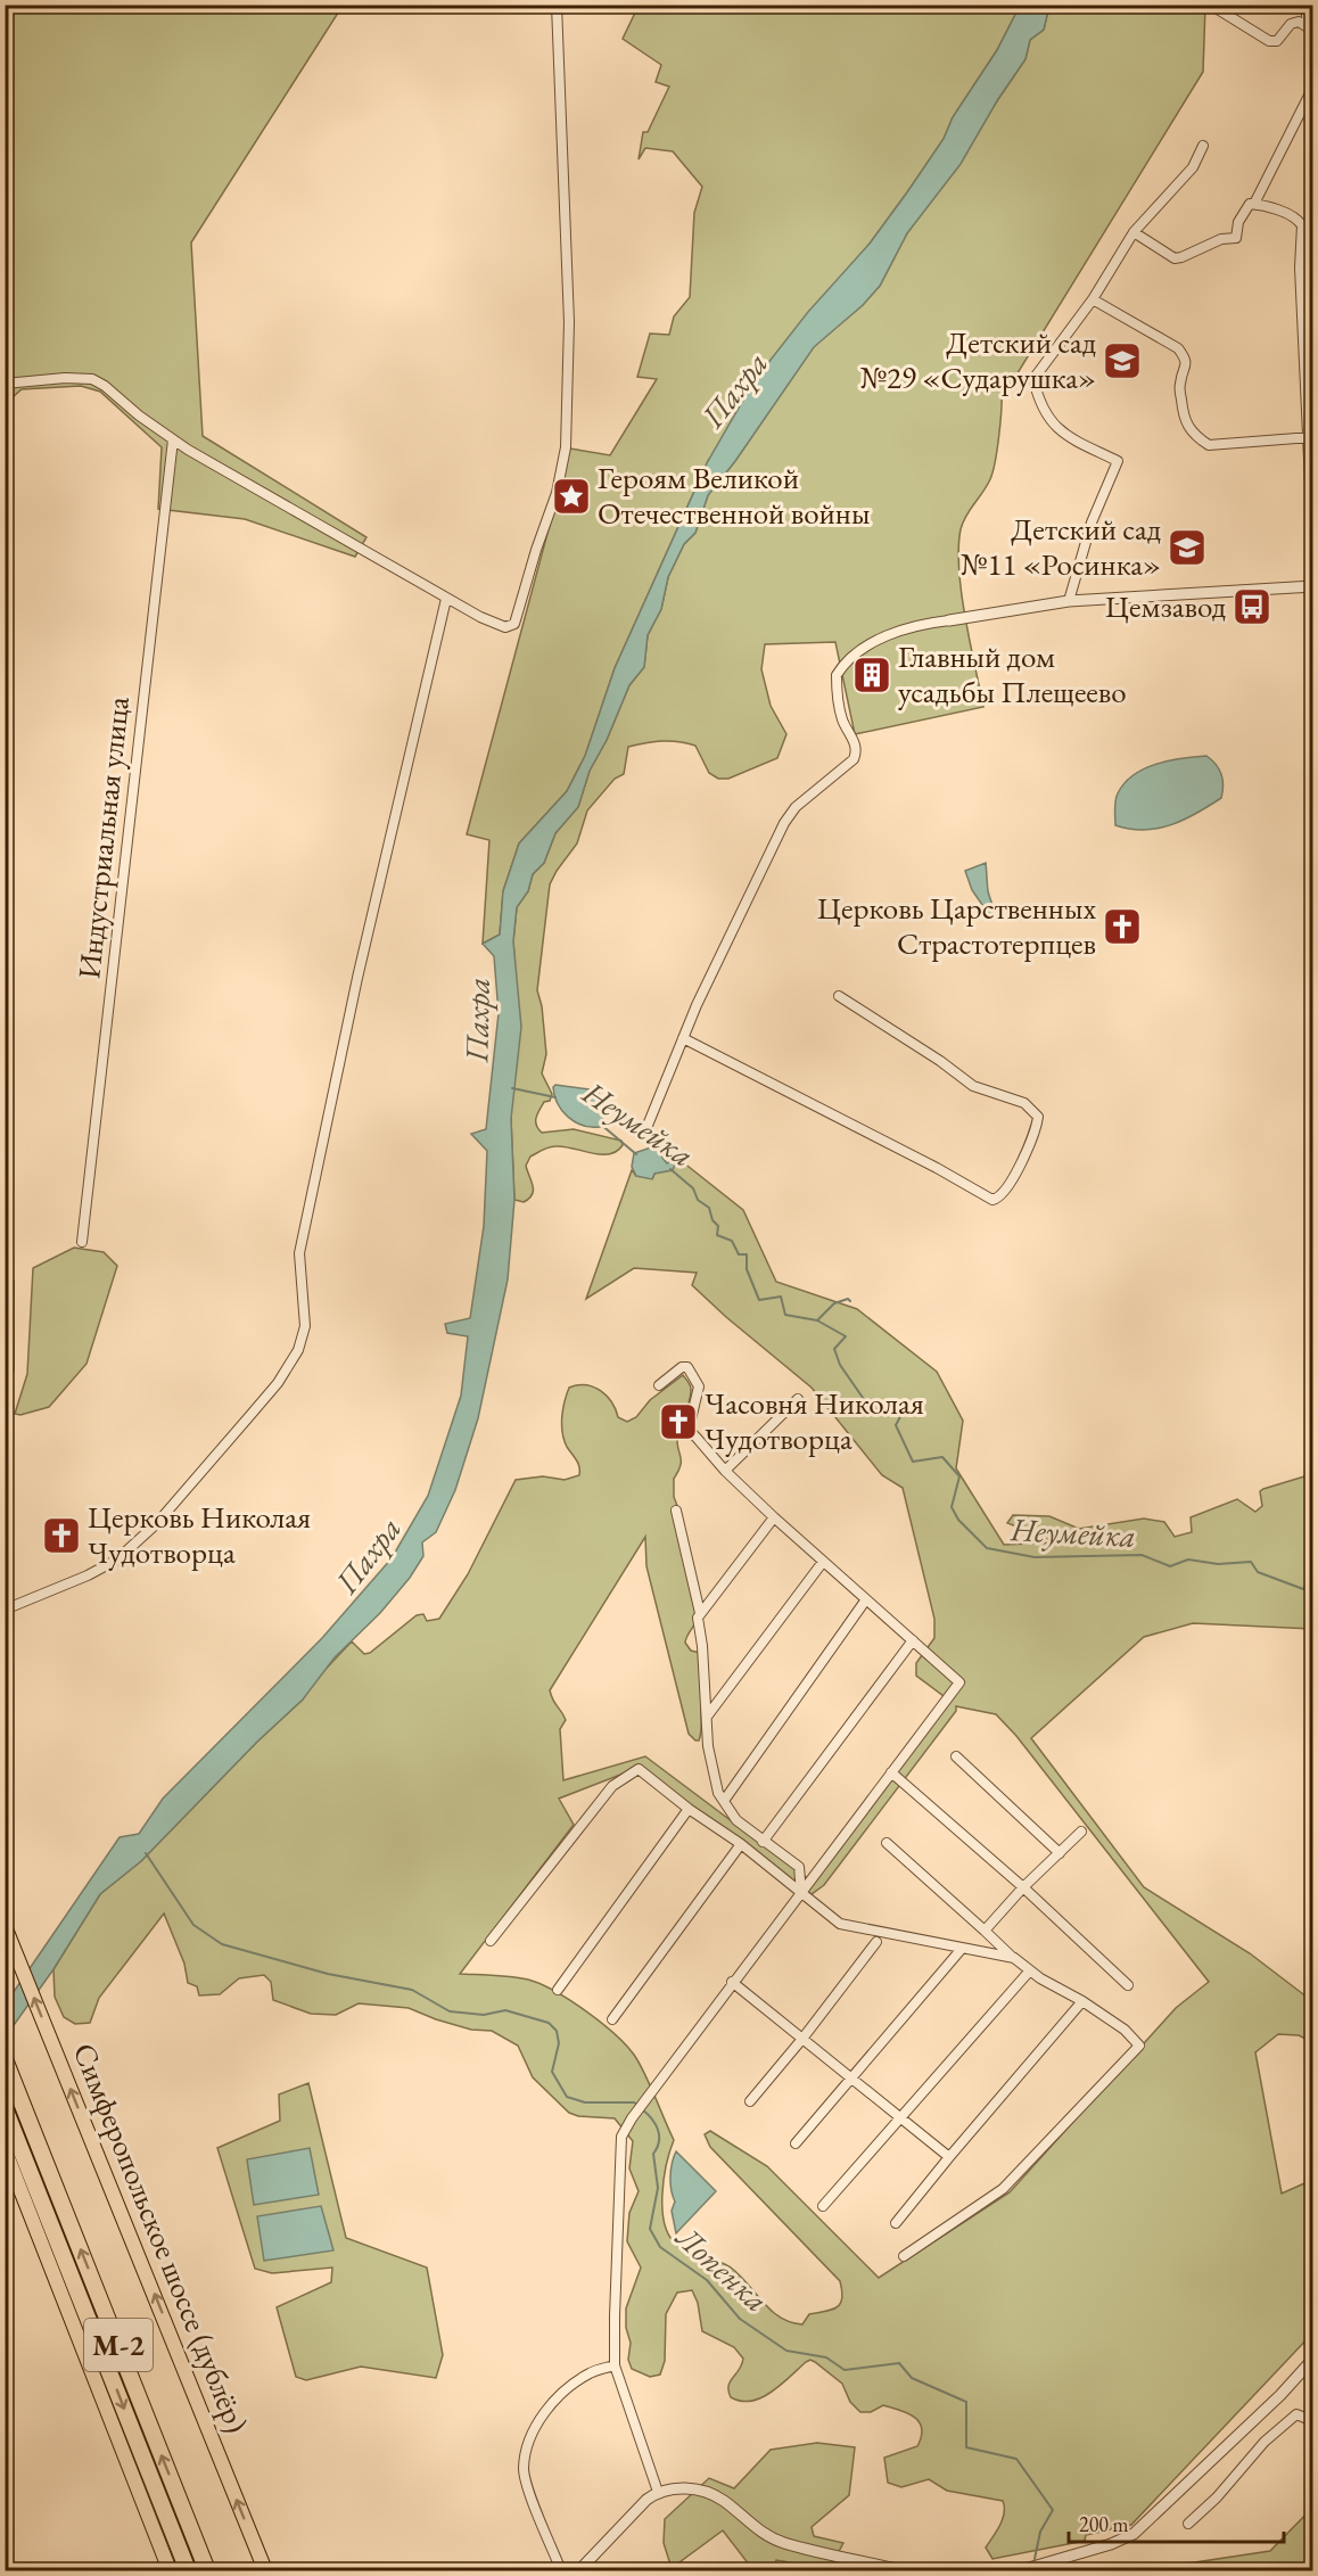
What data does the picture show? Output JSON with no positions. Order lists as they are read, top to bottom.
{
  "streets": {
    "highway": ["М-2"],
    "main road": ["Симферопольское шоссе (дублёр)"],
    "street": ["Индустриальная улица"]
  },
  "water": ["Пахра", "Неумейка", "Лопенка"],
  "places": {
    "school or university": ["Детский сад №29 «Сударушка»", "Детский сад №11 «Росинка»"],
    "place": ["Героям Великой Отечественной войны"],
    "bus stop": ["Цемзавод"],
    "building": ["Главный дом усадьбы Плещеево"],
    "church": ["Церковь Царственных Страстотерпцев", "Часовня Николая Чудотворца", "Церковь Николая Чудотворца"]
  },
  "scale_bar": "200 m"
}
